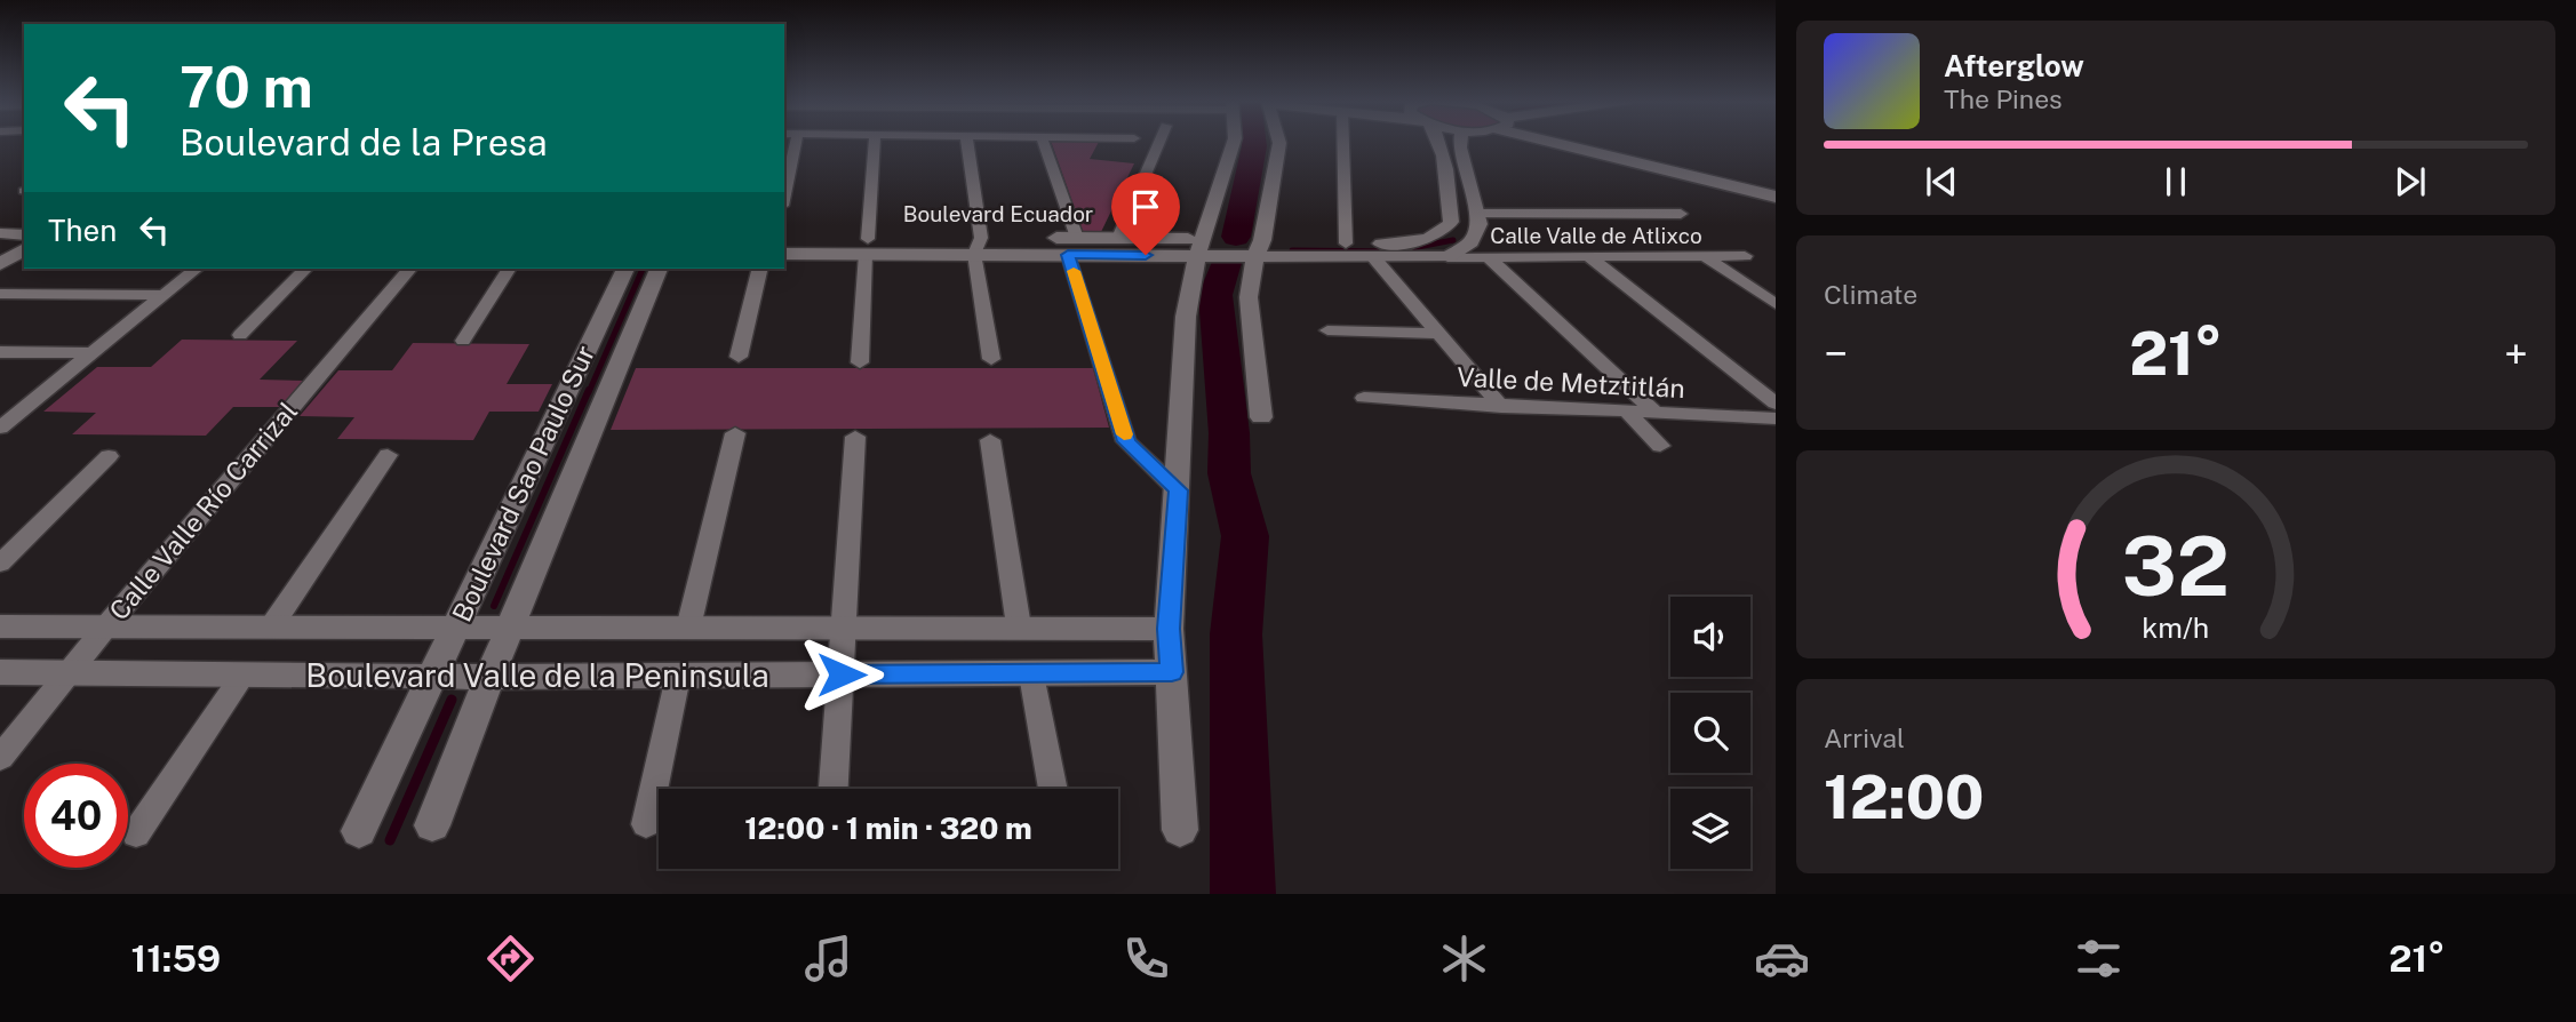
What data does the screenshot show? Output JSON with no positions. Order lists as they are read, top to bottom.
{
  "streets": {
    "street": [
      "Boulevard Ecuador",
      "Calle Valle de Atlixco",
      "Valle de Metztitlán",
      "Boulevard Sao Paulo Sur",
      "Calle Valle Río Carrizal",
      "Boulevard Valle de la Peninsula"
    ]
  },
  "crossings": [
    ["Boulevard Sao Paulo Sur", "Boulevard Valle de la Peninsula"],
    ["Calle Valle Río Carrizal", "Boulevard Valle de la Peninsula"]
  ],
  "page": {
    "turn": ["70 m", "Boulevard de la Presa"],
    "song": ["Afterglow", "The Pines"],
    "then": "Then",
    "tile": [
      "Climate",
      ["Arrival", "12:00"]
    ],
    "heat": ["−", "21°", "+"],
    "limit": "40",
    "trip": "12:00 · 1 min · 320 m",
    "tabs": ["11:59", "21°"],
    "gauge": ["32", "km/h"]
  }
}
